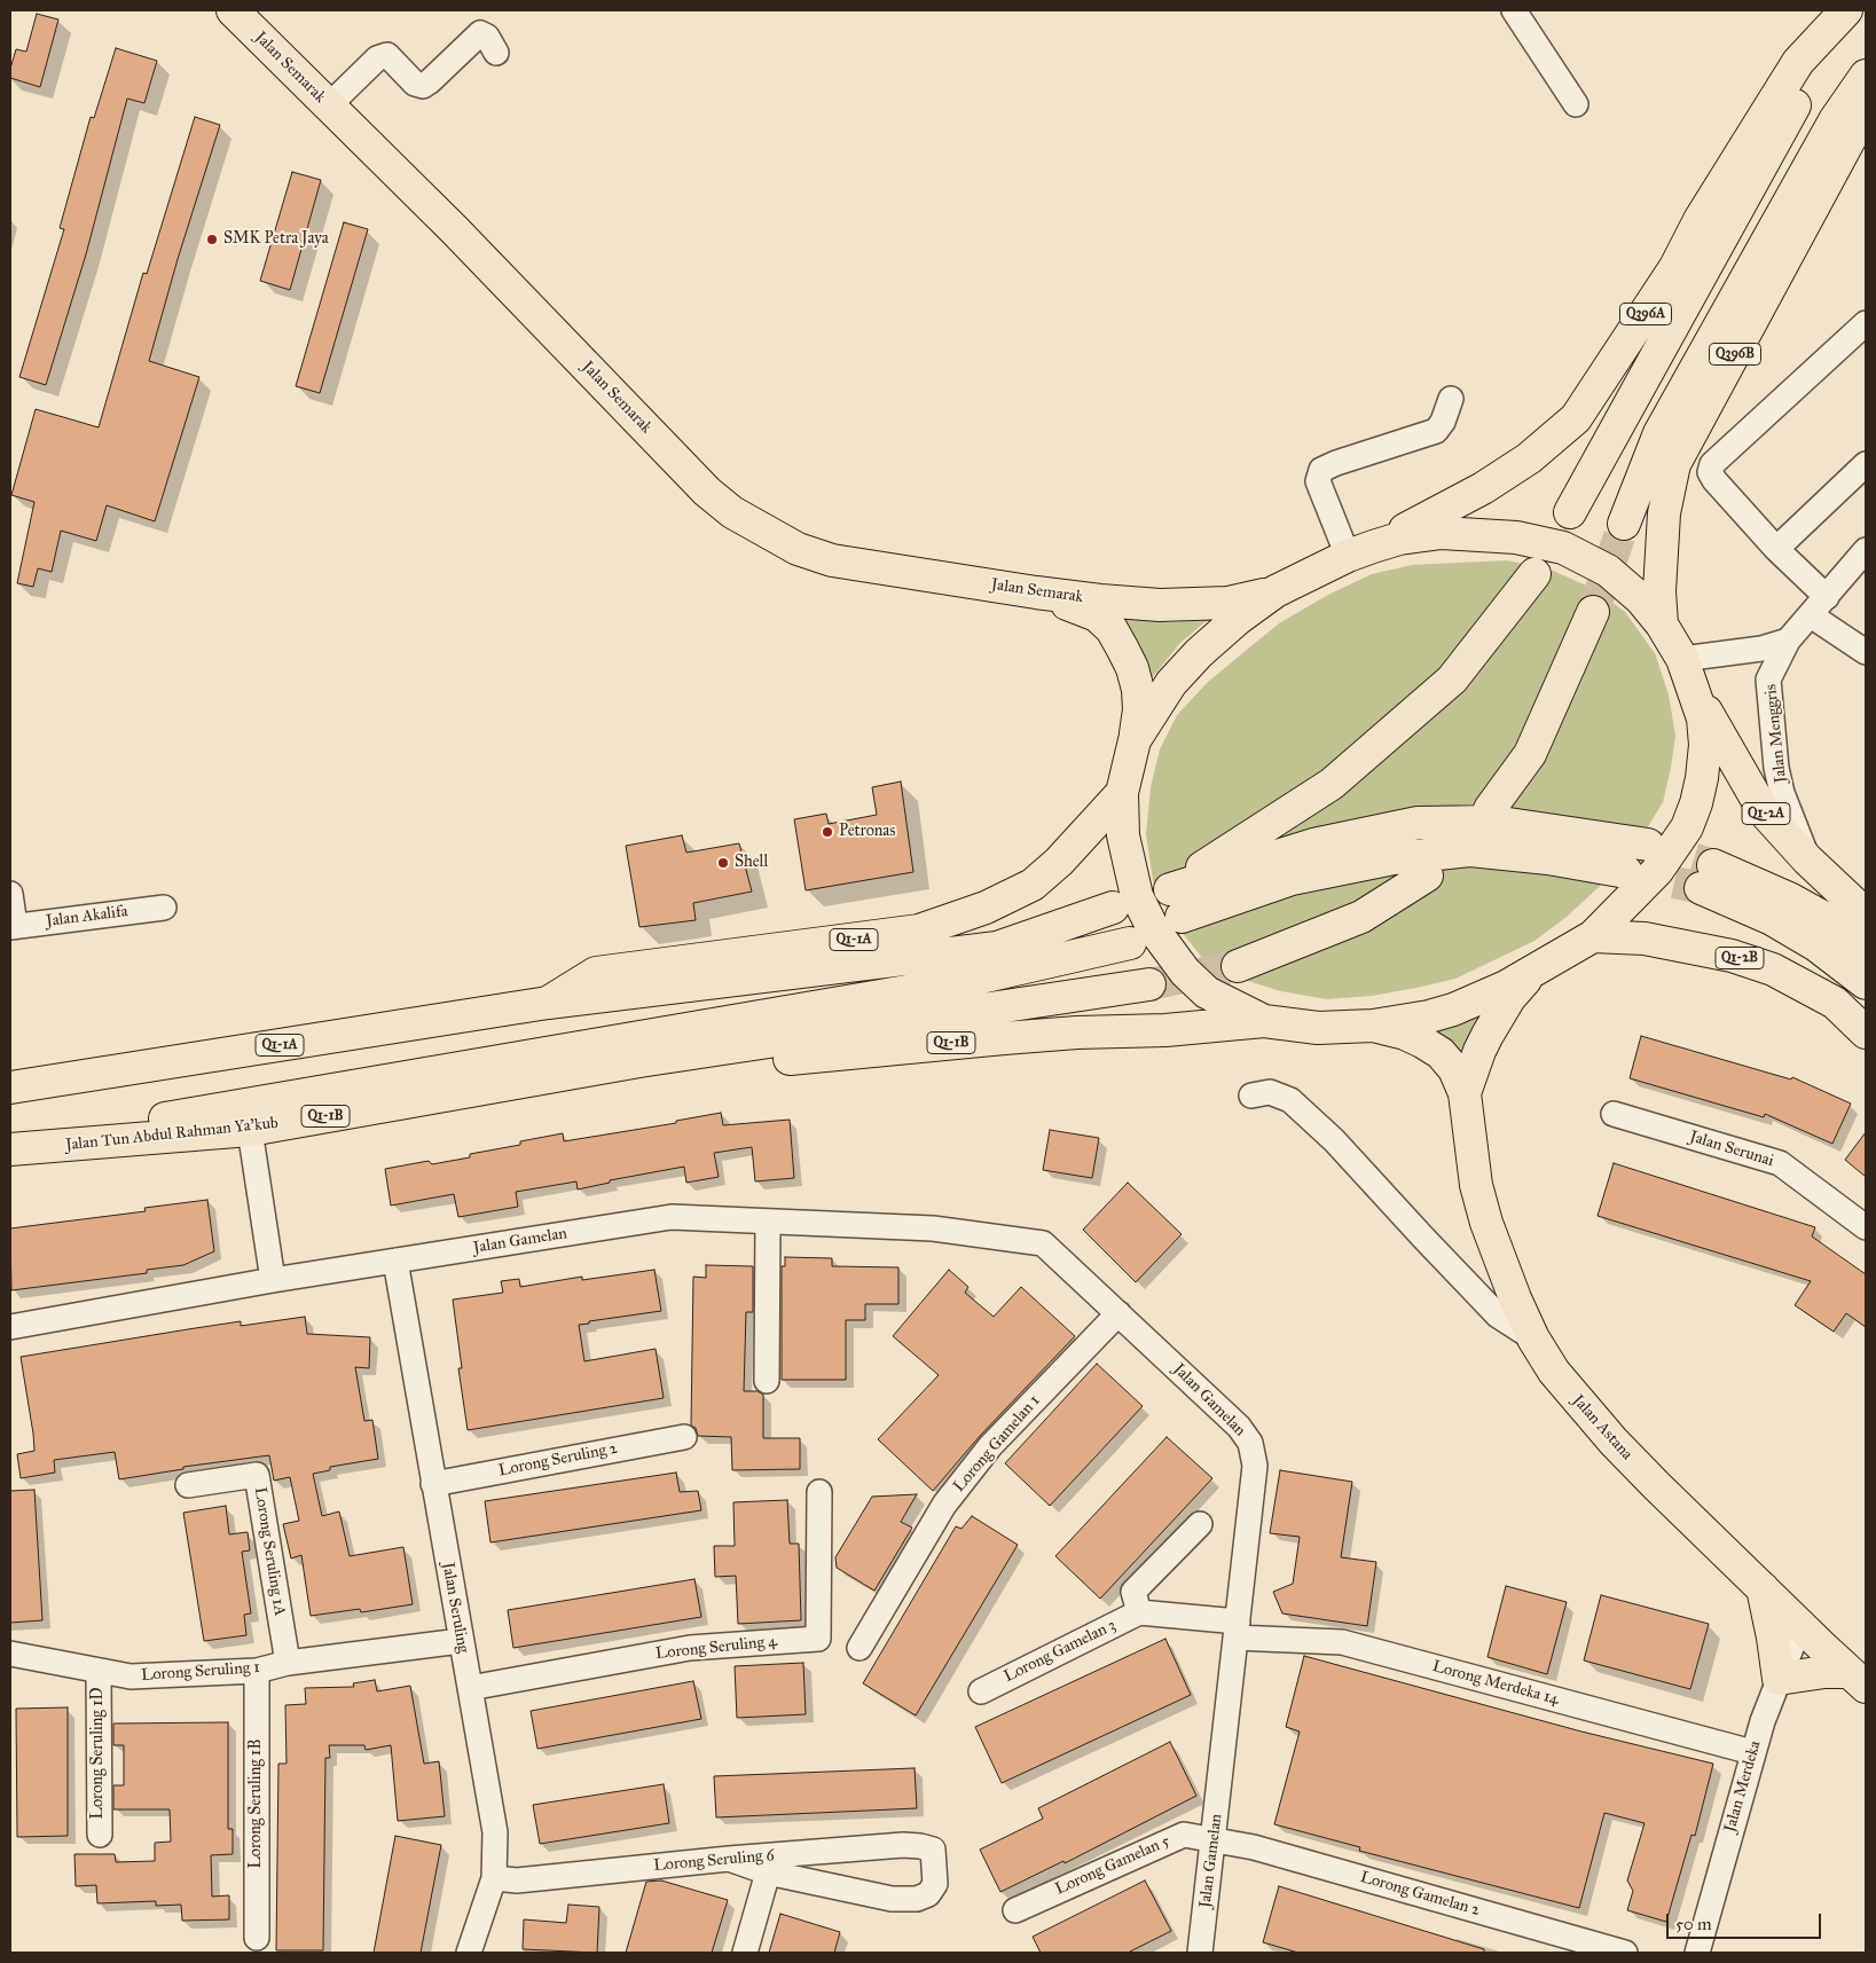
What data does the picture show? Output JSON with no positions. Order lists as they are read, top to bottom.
{
  "streets": {
    "main road": [
      "Jalan Semarak",
      "Q396A",
      "Q396B",
      "Q1-2A",
      "Q1-1A",
      "Q1-2B",
      "Q1-1B",
      "Jalan Tun Abdul Rahman Ya'kub",
      "Jalan Astana"
    ],
    "street": [
      "Jalan Menggris",
      "Jalan Akalifa",
      "Jalan Serunai",
      "Jalan Gamelan",
      "Lorong Gamelan 1",
      "Lorong Seruling 2",
      "Lorong Seruling 1A",
      "Jalan Seruling",
      "Lorong Seruling 4",
      "Lorong Gamelan 3",
      "Lorong Seruling 1",
      "Lorong Merdeka 14",
      "Lorong Seruling 1D",
      "Jalan Merdeka",
      "Lorong Seruling 1B",
      "Lorong Seruling 6",
      "Lorong Gamelan 5",
      "Lorong Gamelan 2"
    ]
  },
  "crossings": [
    ["Jalan Menggris", "Q1-2A"],
    ["Q1-1B", "Jalan Tun Abdul Rahman Ya'kub"],
    ["Jalan Gamelan", "Lorong Gamelan 1"],
    ["Jalan Gamelan", "Jalan Seruling"],
    ["Jalan Gamelan", "Lorong Merdeka 14"],
    ["Jalan Gamelan", "Lorong Gamelan 5"],
    ["Jalan Gamelan", "Lorong Gamelan 2"],
    ["Jalan Astana", "Jalan Merdeka"],
    ["Lorong Seruling 2", "Jalan Seruling"],
    ["Lorong Seruling 1A", "Lorong Seruling 1"],
    ["Jalan Seruling", "Lorong Seruling 4"],
    ["Jalan Seruling", "Lorong Seruling 1"],
    ["Jalan Seruling", "Lorong Seruling 6"],
    ["Lorong Seruling 1", "Lorong Seruling 1D"],
    ["Lorong Seruling 1", "Lorong Seruling 1B"],
    ["Lorong Merdeka 14", "Jalan Merdeka"],
    ["Lorong Gamelan 5", "Lorong Gamelan 2"]
  ],
  "places": ["SMK Petra Jaya", "Petronas", "Shell"],
  "scale_bar": "50 m"
}
